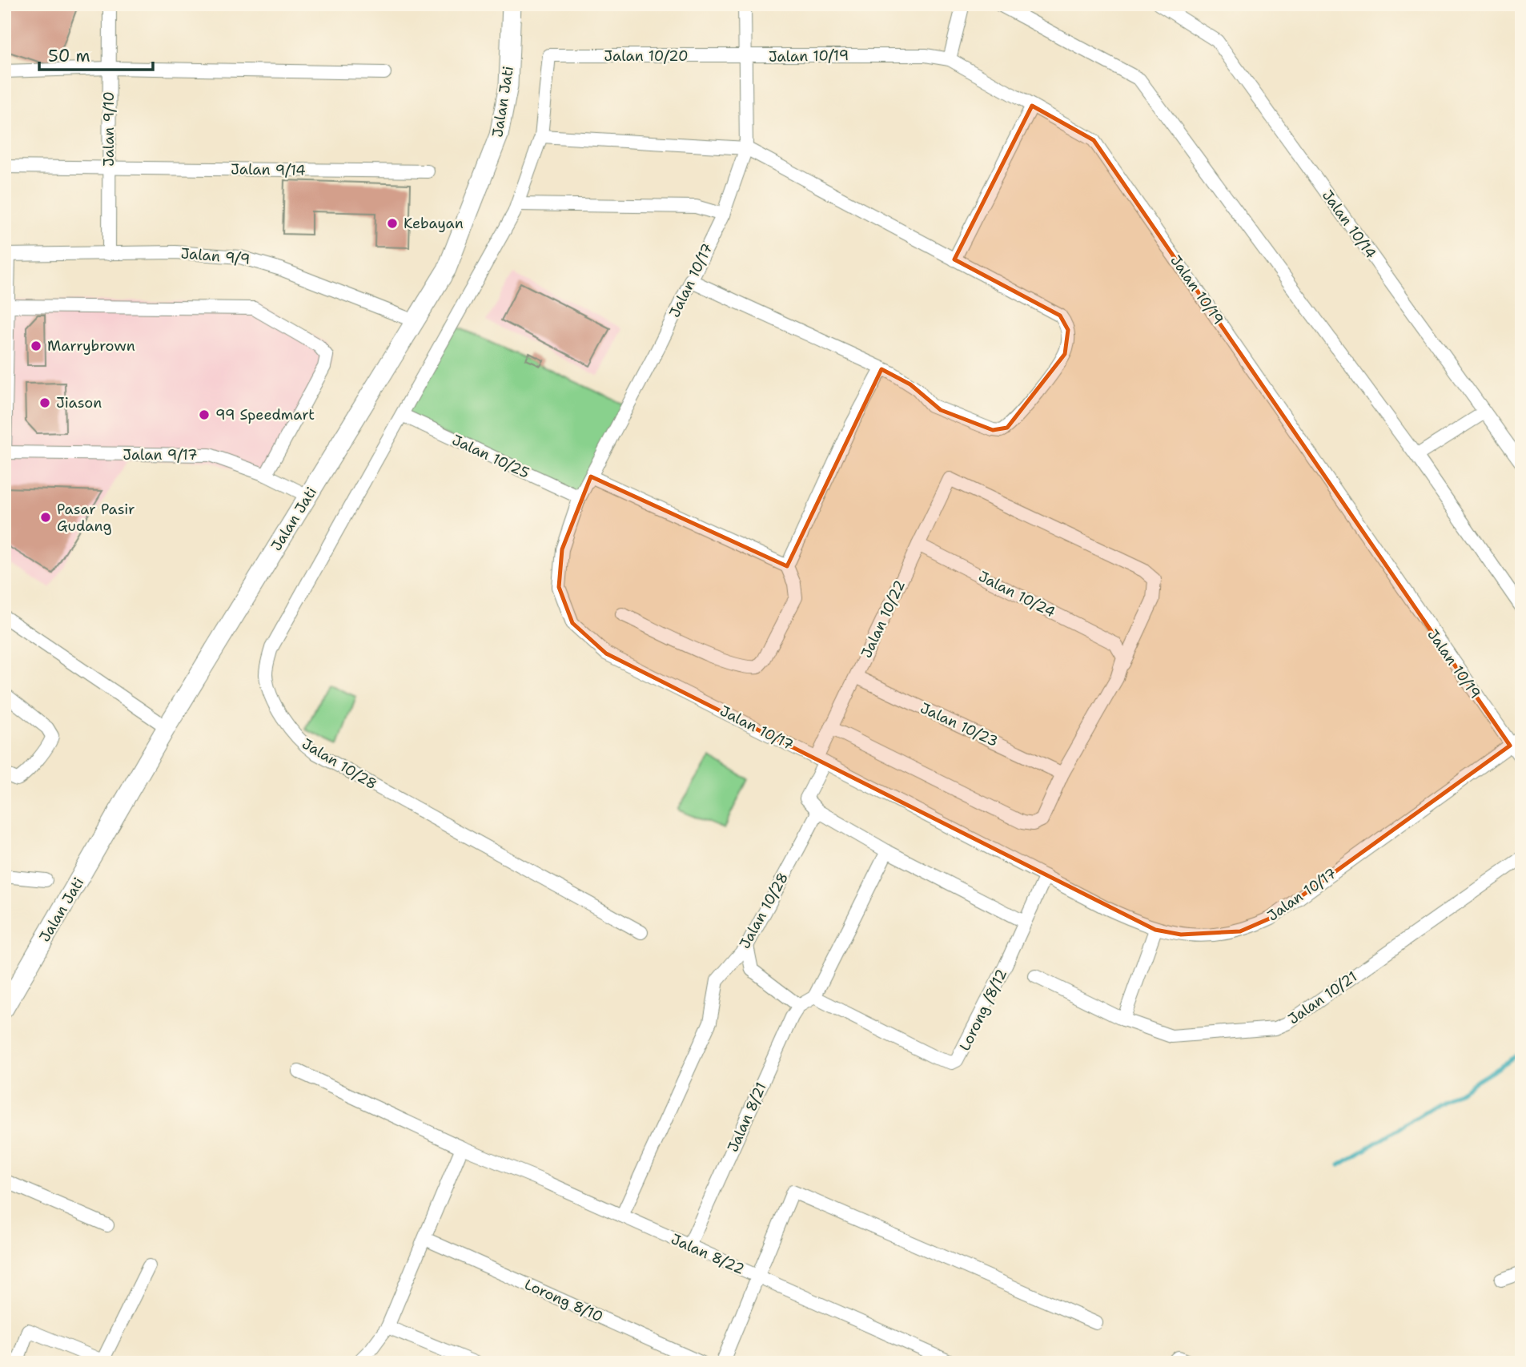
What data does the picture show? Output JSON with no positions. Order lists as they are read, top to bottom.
{
  "streets": {
    "street": [
      "Jalan 10/20",
      "Jalan 10/19",
      "Jalan Jati",
      "Jalan 9/10",
      "Jalan 9/14",
      "Jalan 10/14",
      "Jalan 9/9",
      "Jalan 10/17",
      "Jalan 9/17",
      "Jalan 10/25",
      "Jalan 10/24",
      "Jalan 10/22",
      "Jalan 10/23",
      "Jalan 10/28",
      "Jalan 10/21",
      "Lorong /8/12",
      "Jalan 8/21",
      "Jalan 8/22",
      "Lorong 8/10"
    ]
  },
  "crossings": [
    ["Jalan 10/20", "Jalan 10/19"],
    ["Jalan 10/20", "Jalan 10/17"],
    ["Jalan 10/19", "Jalan 10/17"],
    ["Jalan Jati", "Jalan 9/9"],
    ["Jalan Jati", "Jalan 9/17"],
    ["Jalan 9/10", "Jalan 9/14"],
    ["Jalan 9/10", "Jalan 9/9"],
    ["Jalan 10/17", "Jalan 10/25"],
    ["Jalan 10/17", "Jalan 10/22"],
    ["Jalan 10/17", "Lorong /8/12"],
    ["Jalan 10/25", "Jalan 10/28"],
    ["Jalan 10/24", "Jalan 10/22"],
    ["Jalan 10/22", "Jalan 10/23"],
    ["Jalan 10/28", "Jalan 8/22"],
    ["Jalan 8/21", "Jalan 8/22"]
  ],
  "places": [
    "Kebayan",
    "Marrybrown",
    "Jiason",
    "99 Speedmart",
    "Pasar Pasir Gudang"
  ],
  "scale_bar": "50 m"
}
